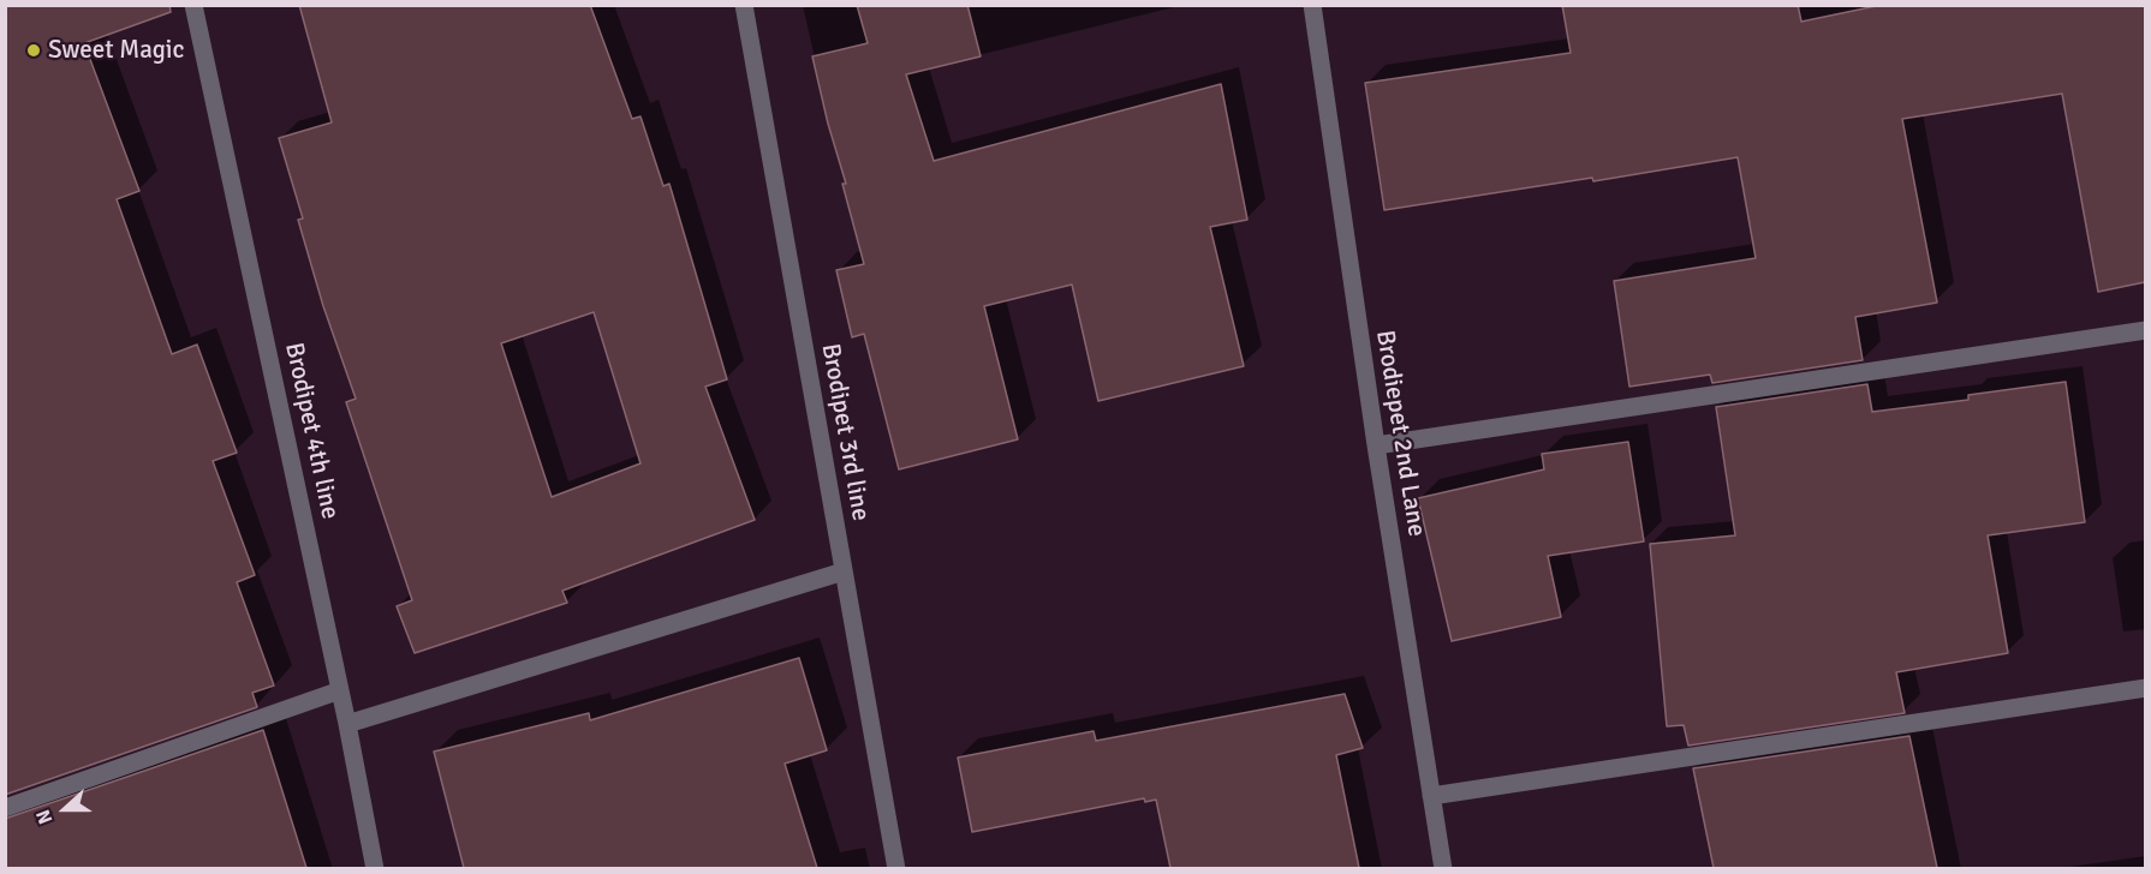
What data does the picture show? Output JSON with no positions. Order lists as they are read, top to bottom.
{
  "streets": {
    "street": ["Brodipet 4th line", "Brodipet 3rd line", "Brodiepet 2nd Lane"]
  },
  "places": ["Sweet Magic"],
  "north": "left"
}
